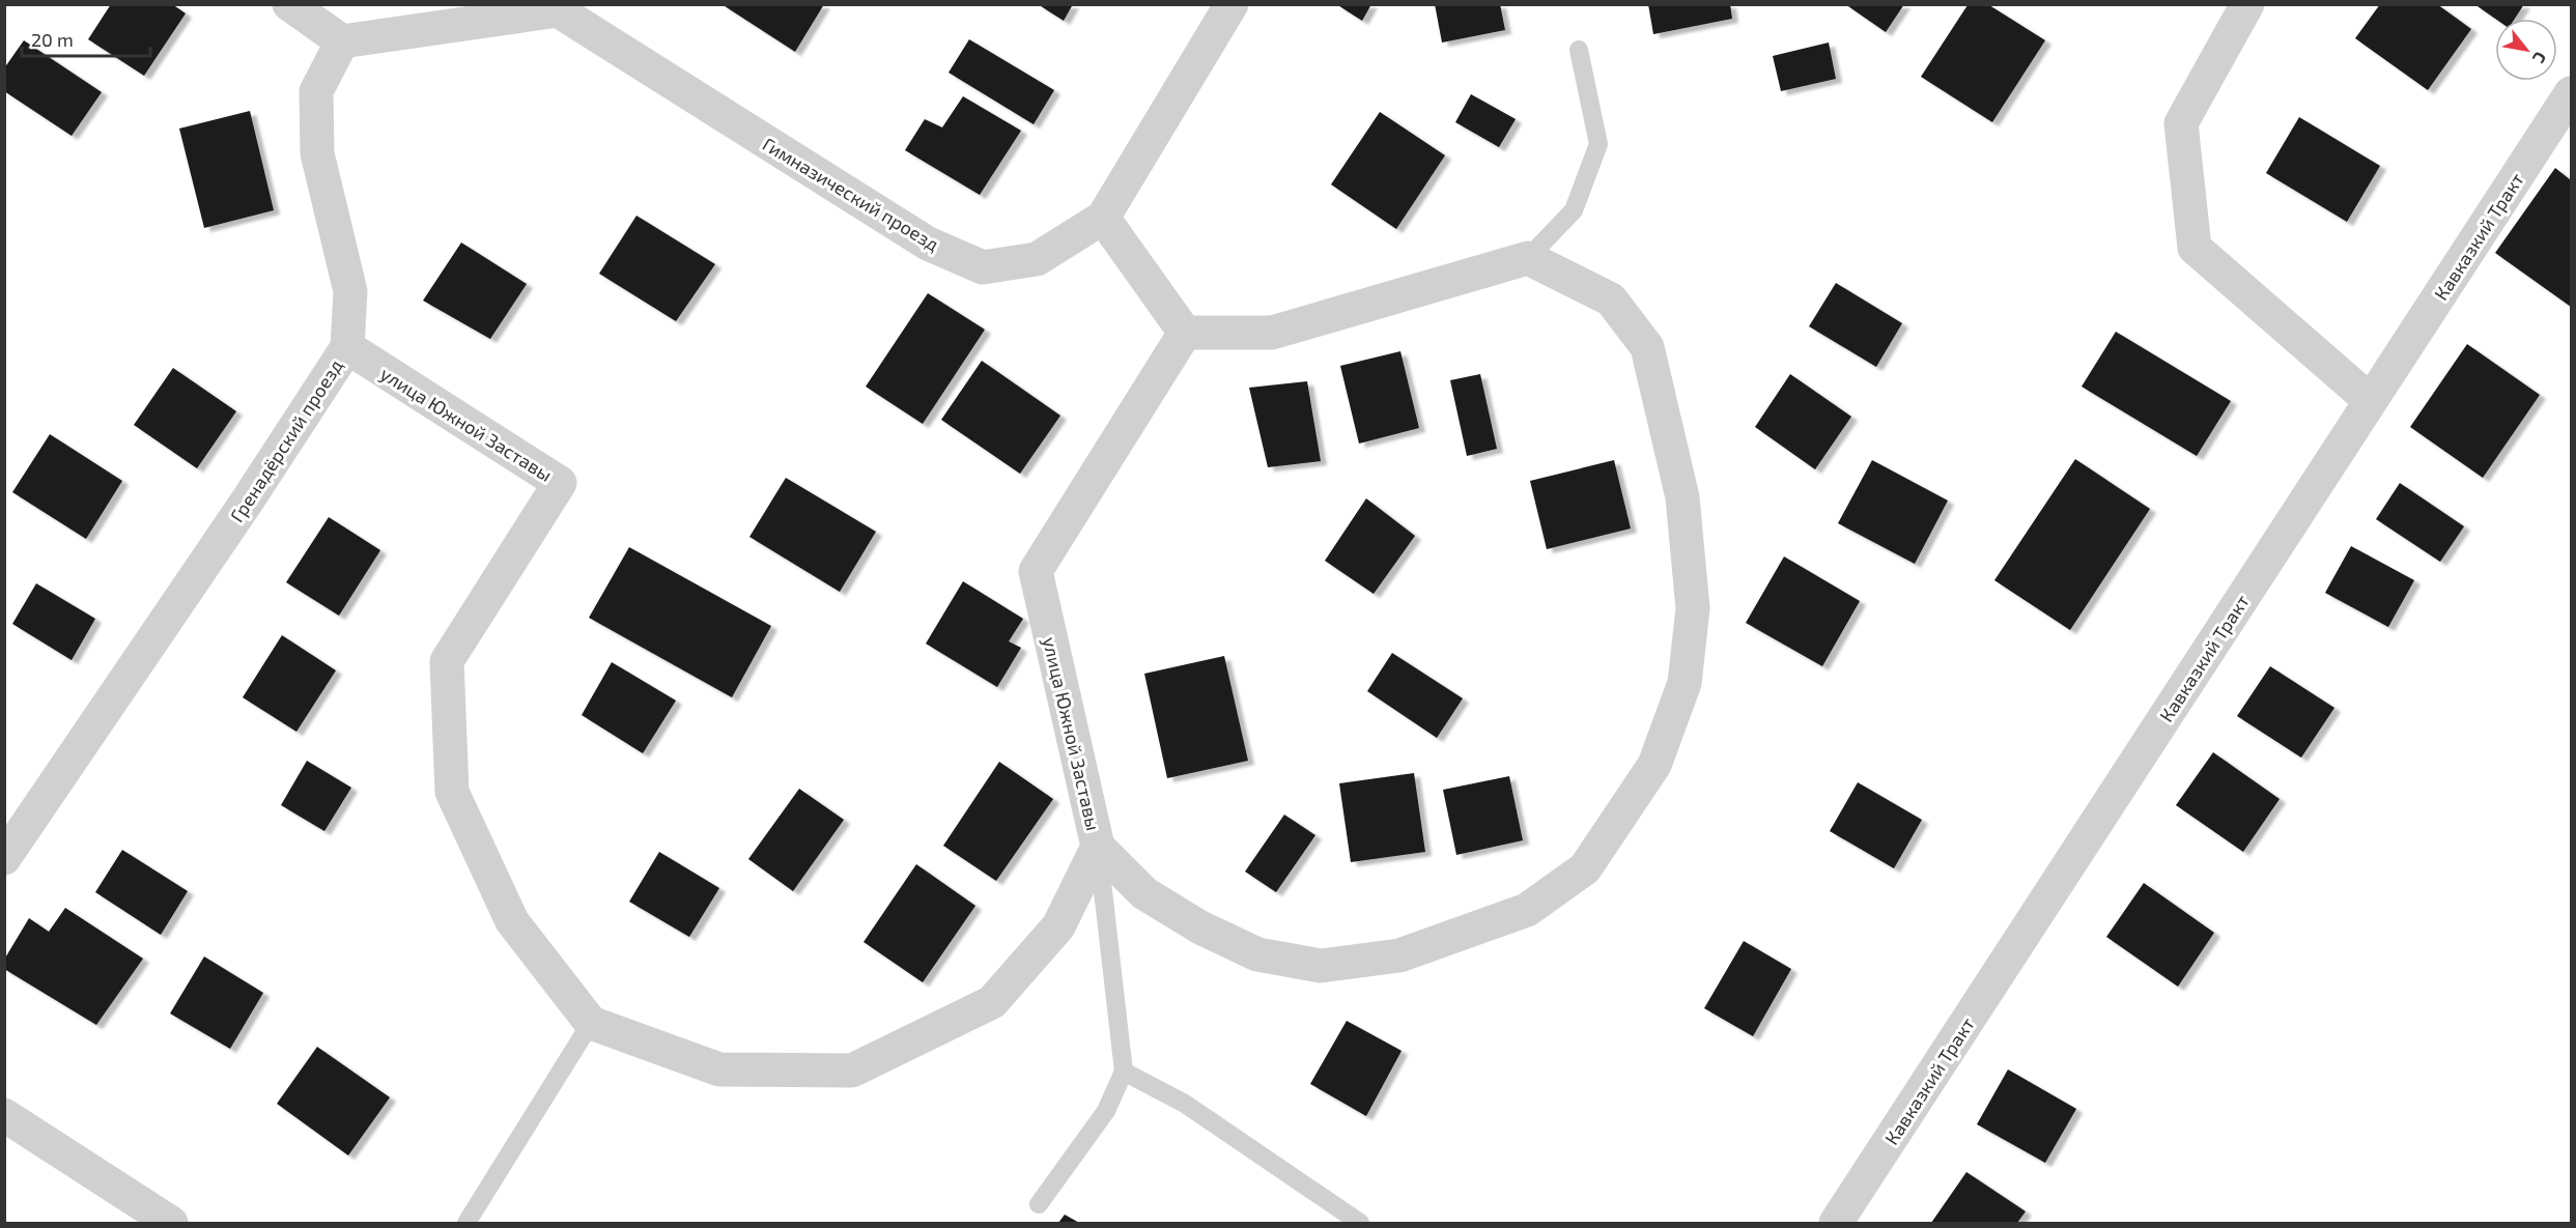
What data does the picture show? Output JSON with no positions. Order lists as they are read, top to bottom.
{
  "streets": {
    "street": [
      "Гимназический проезд",
      "Кавказкий Тракт",
      "улица Южной Заставы",
      "Гренадёрский проезд"
    ]
  },
  "crossings": [
    ["улица Южной Заставы", "Гренадёрский проезд"]
  ],
  "scale_bar": "20 m",
  "north": "bottom right"
}
